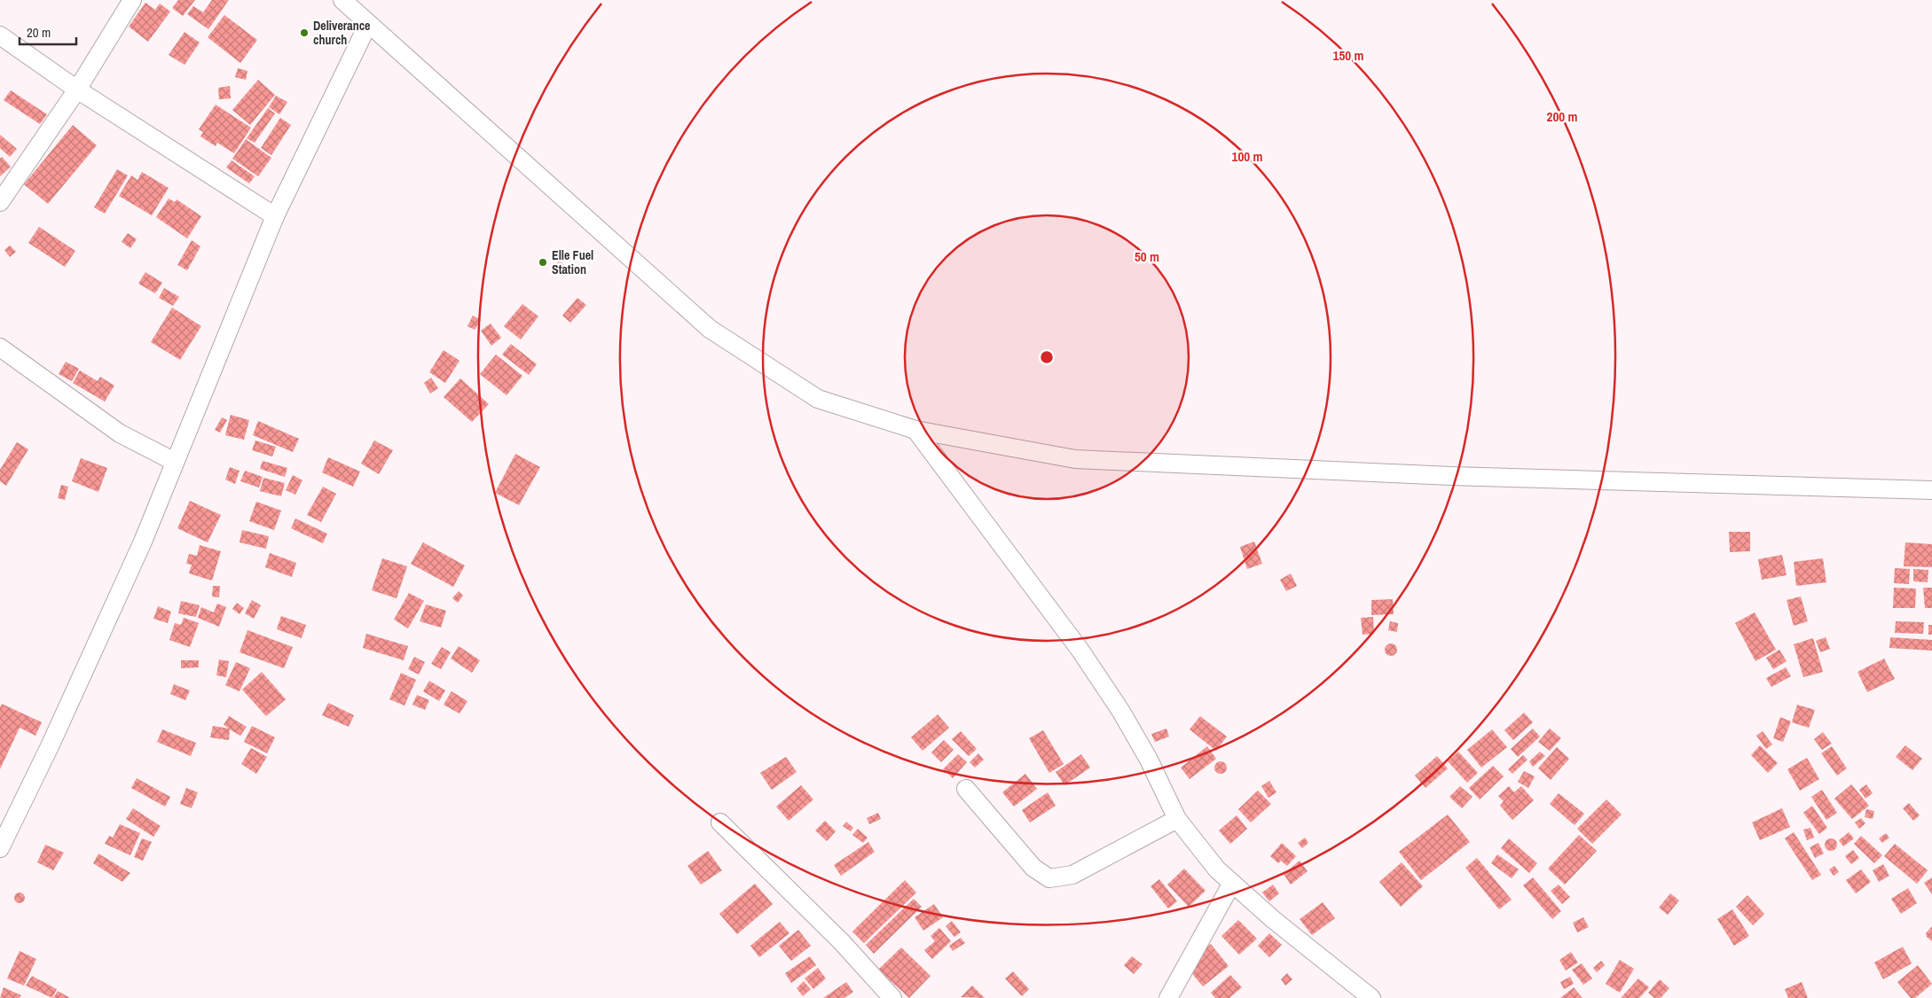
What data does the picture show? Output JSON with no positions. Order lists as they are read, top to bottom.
{
  "places": ["Deliverance church", "Elle Fuel Station"],
  "scale_bar": "20 m",
  "rings": [
    "150 m",
    "200 m",
    "100 m",
    "50 m"
  ]
}
